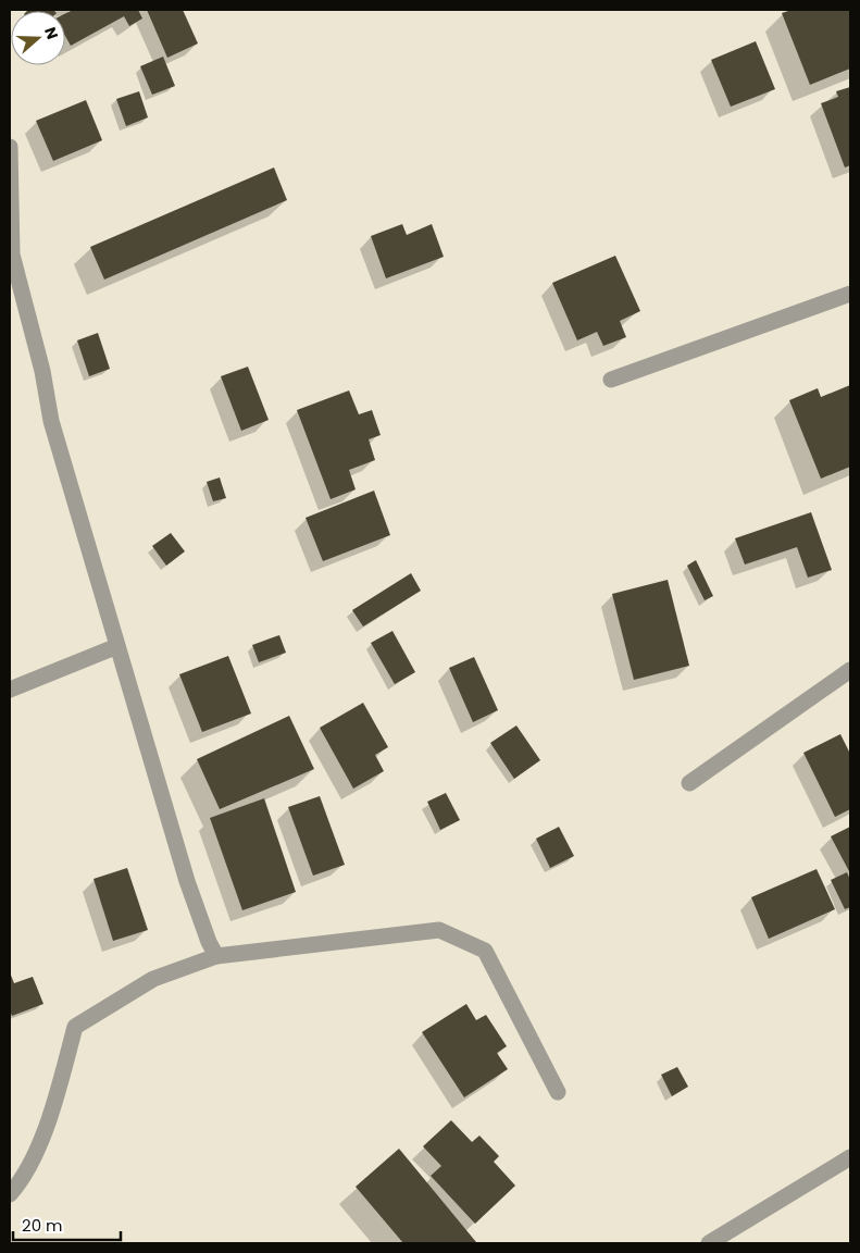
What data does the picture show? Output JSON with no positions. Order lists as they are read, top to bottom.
{
  "scale_bar": "20 m",
  "north": "right"
}
